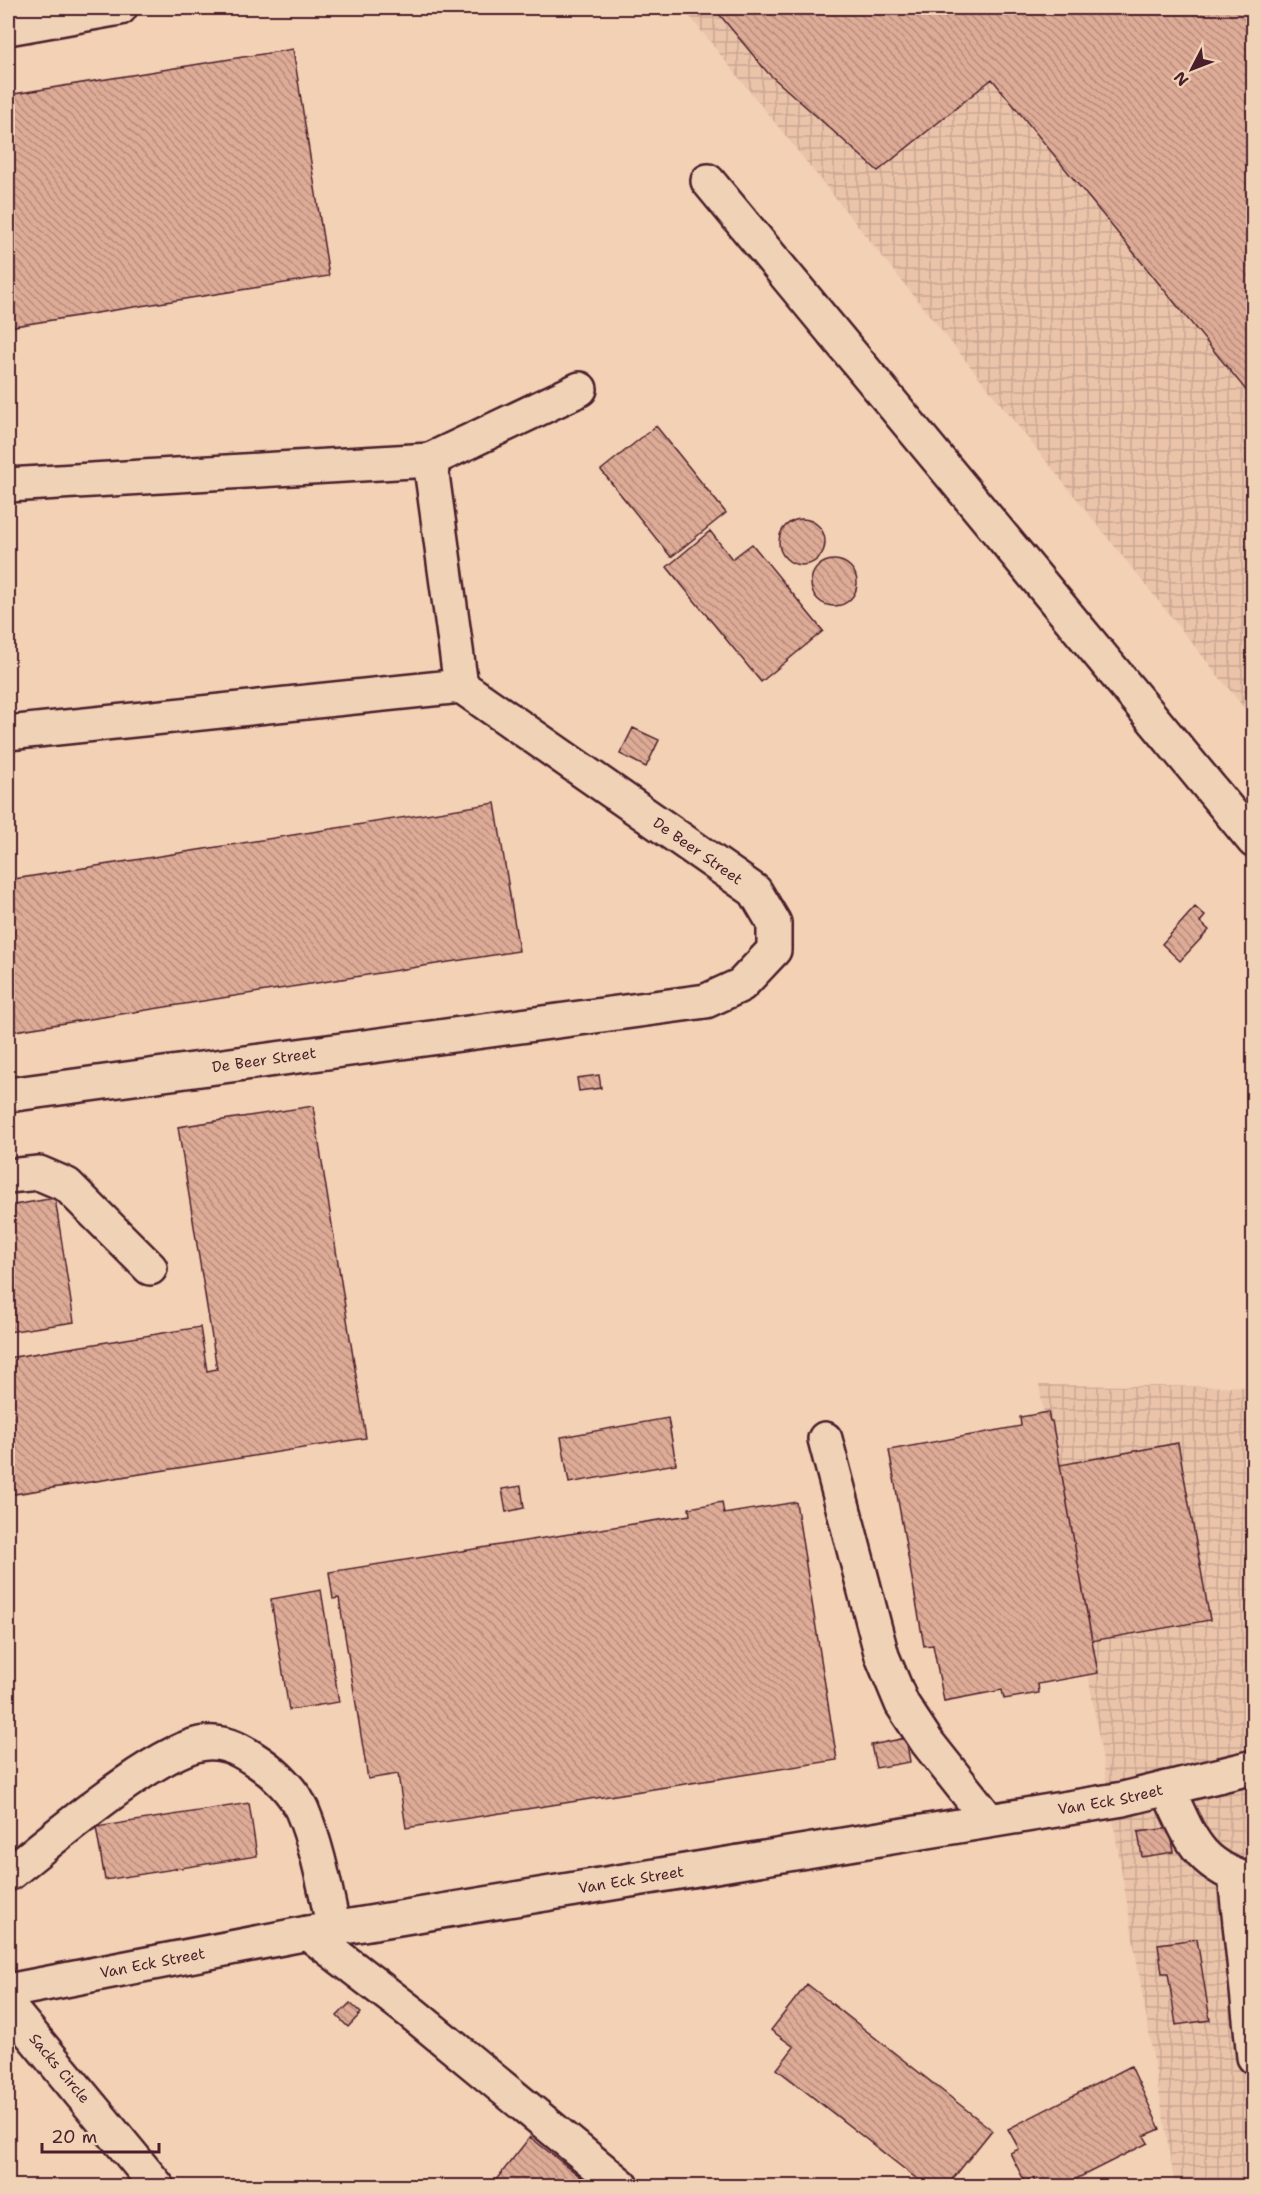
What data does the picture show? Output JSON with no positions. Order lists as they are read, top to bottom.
{
  "streets": {
    "lane": ["De Beer Street", "Van Eck Street", "Sacks Circle"]
  },
  "scale_bar": "20 m",
  "north": "bottom left"
}
